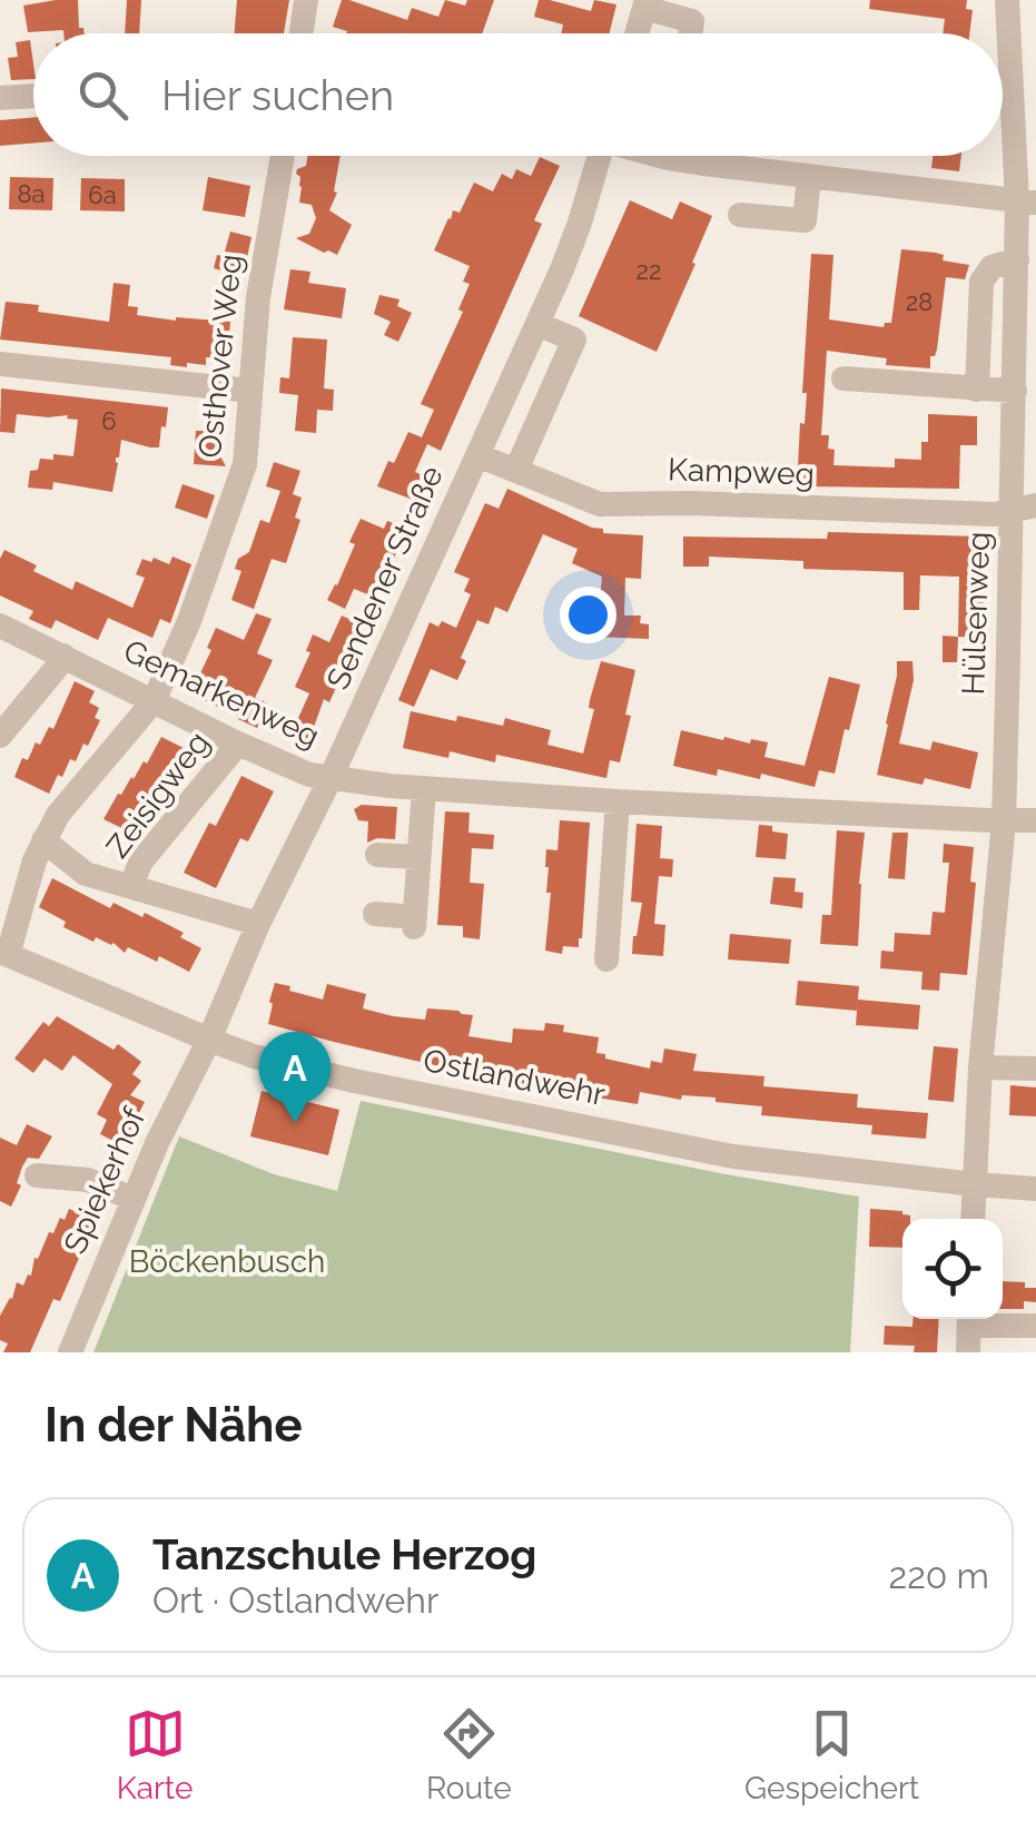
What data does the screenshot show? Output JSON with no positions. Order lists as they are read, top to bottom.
{
  "streets": {
    "street": [
      "Osthover Weg",
      "Kampweg",
      "Sendener Straße",
      "Hülsenweg",
      "Gemarkenweg",
      "Zeisigweg",
      "Ostlandwehr",
      "Spiekerhof"
    ]
  },
  "crossings": [
    ["Osthover Weg", "Gemarkenweg"],
    ["Osthover Weg", "Ostlandwehr"],
    ["Kampweg", "Sendener Straße"],
    ["Kampweg", "Hülsenweg"],
    ["Sendener Straße", "Gemarkenweg"],
    ["Sendener Straße", "Ostlandwehr"],
    ["Sendener Straße", "Spiekerhof"],
    ["Hülsenweg", "Gemarkenweg"],
    ["Hülsenweg", "Ostlandwehr"],
    ["Gemarkenweg", "Zeisigweg"],
    ["Ostlandwehr", "Spiekerhof"]
  ],
  "parks": ["Böckenbusch"],
  "house_numbers": [
    "8a",
    "6a",
    "22",
    "28",
    "6"
  ],
  "page": {
    "search": "Hier suchen",
    "pins": "A",
    "heading": "In der Nähe",
    "list": [
      {
        "mark": "A",
        "name": "Tanzschule Herzog",
        "note": "Ort · Ostlandwehr",
        "value": "220 m"
      }
    ],
    "nav": ["Karte", "Route", "Gespeichert"]
  }
}
